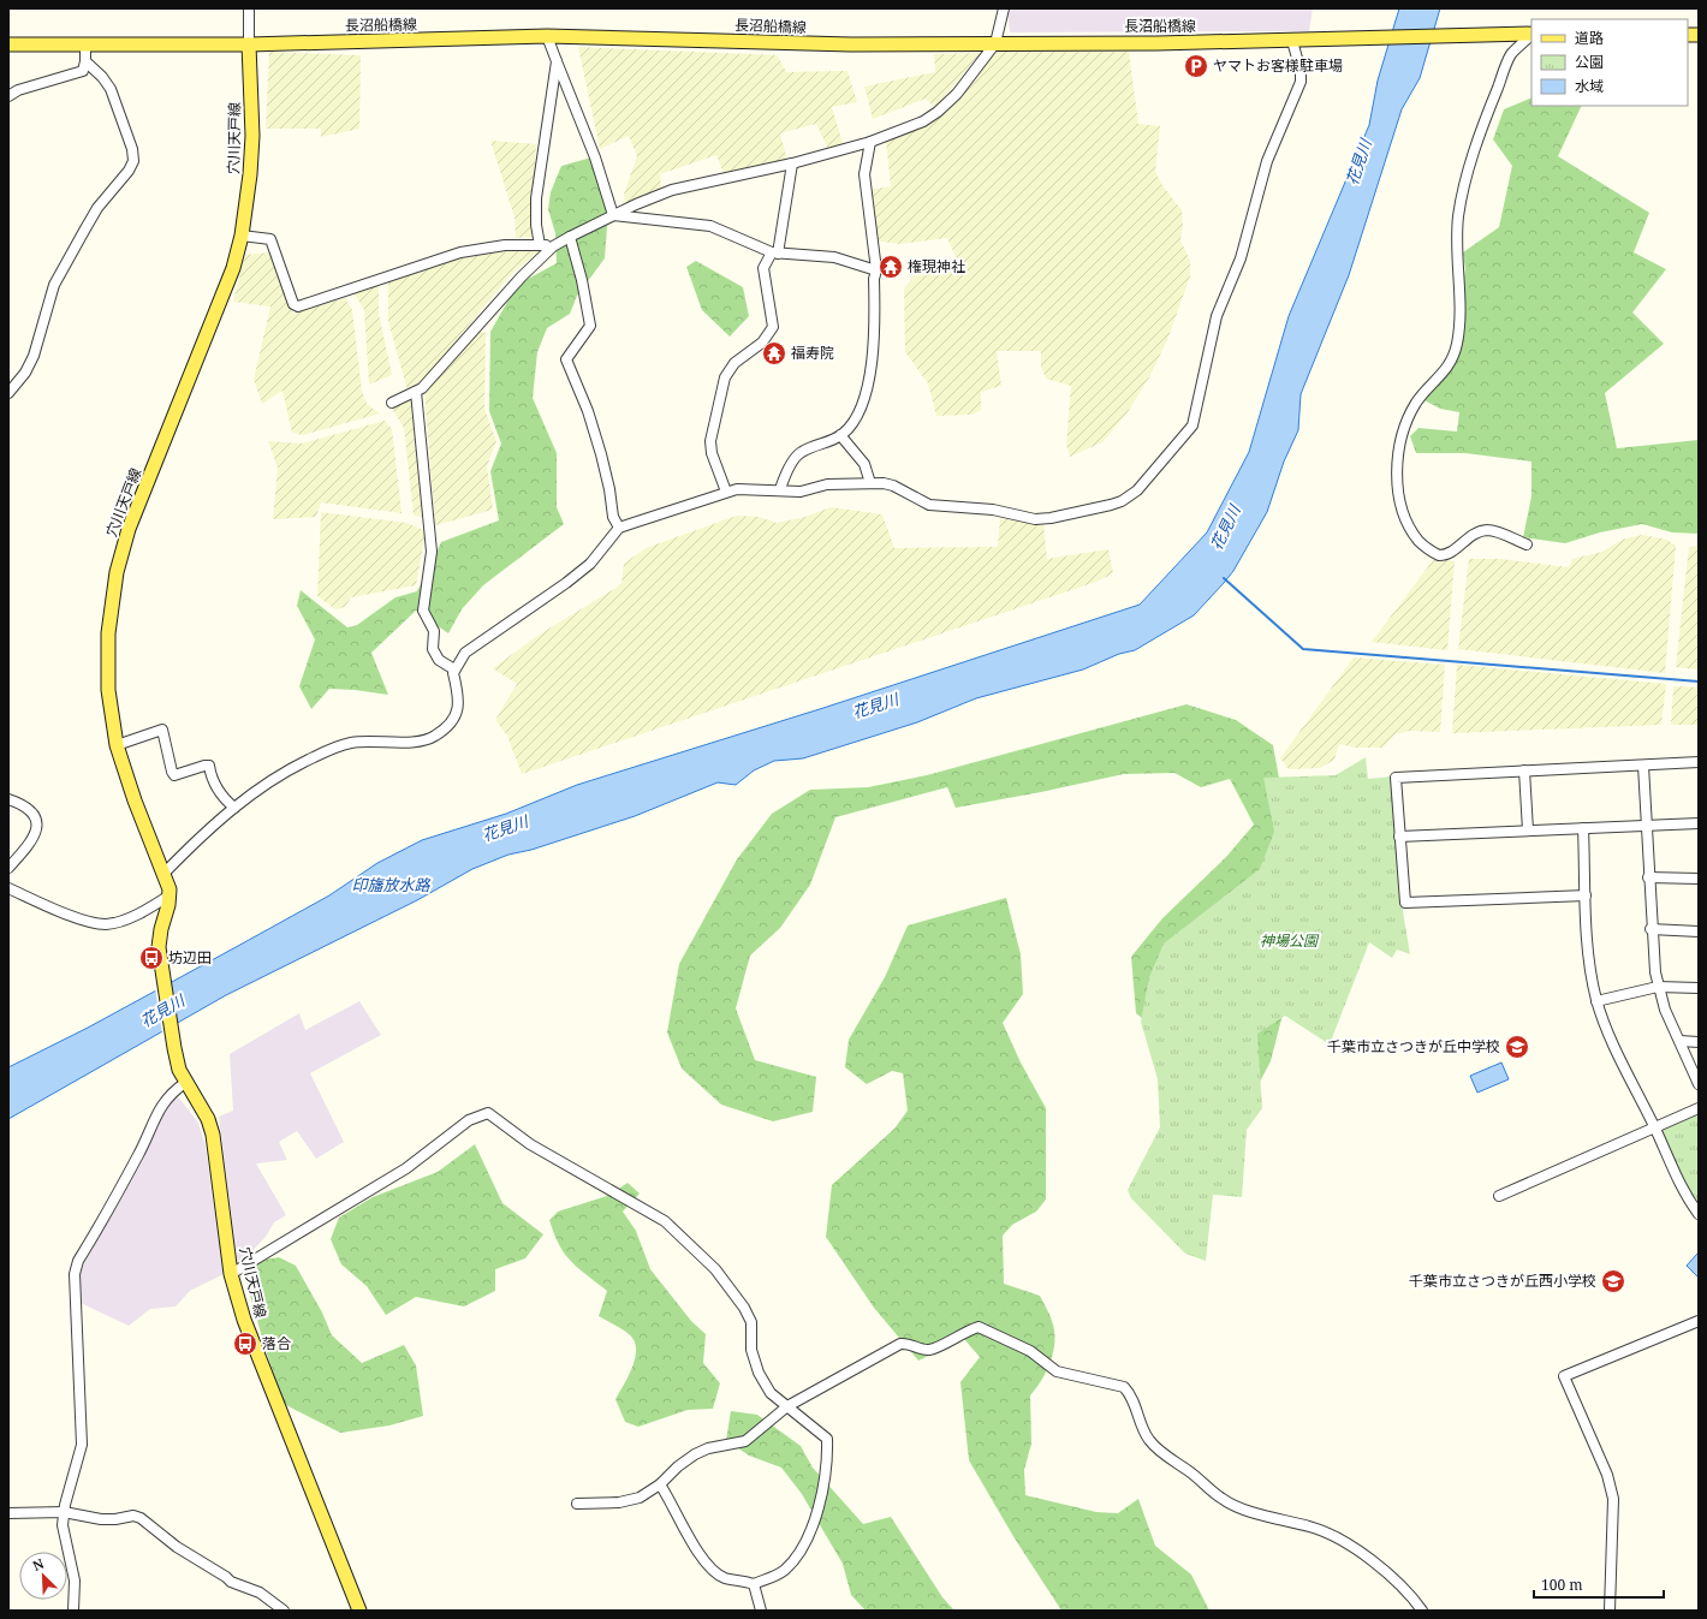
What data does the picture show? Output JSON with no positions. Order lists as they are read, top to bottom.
{
  "streets": {
    "main road": ["長沼船橋線", "穴川天戸線"]
  },
  "crossings": [
    ["長沼船橋線", "穴川天戸線"]
  ],
  "water": ["花見川", "印旛放水路"],
  "parks": ["神場公園"],
  "places": {
    "parking": ["ヤマトお客様駐車場"],
    "temple": ["権現神社", "福寿院"],
    "bus stop": ["坊辺田", "落合"],
    "school or university": ["千葉市立さつきが丘中学校", "千葉市立さつきが丘西小学校"]
  },
  "legend": ["道路", "公園", "水域"],
  "scale_bar": "100 m",
  "north": "top left"
}
